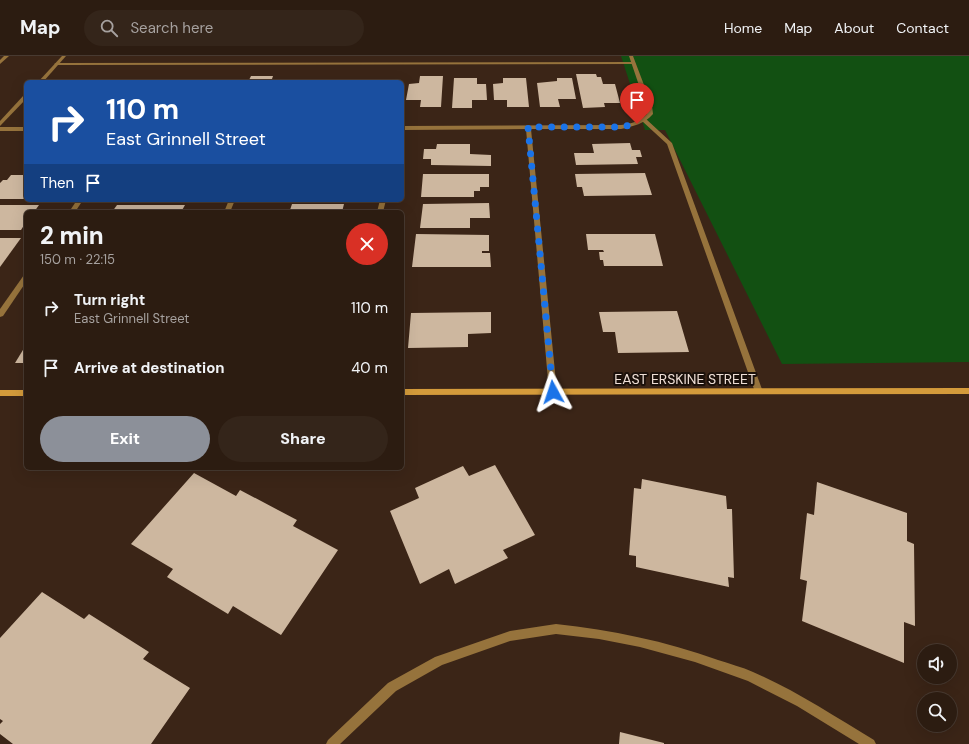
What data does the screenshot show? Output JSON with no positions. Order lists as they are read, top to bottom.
{
  "streets": {
    "street": ["EAST ERSKINE STREET"]
  },
  "page": {
    "header": "Map",
    "search": "Search here",
    "nav": [
      "Home",
      "Map",
      "About",
      "Contact"
    ],
    "turn": ["110 m", "East Grinnell Street"],
    "then": "Then",
    "heading": ["2 min", "150 m · 22:15"],
    "list": [
      {
        "name": "Turn right",
        "note": "East Grinnell Street",
        "value": "110 m"
      },
      {
        "name": "Arrive at destination",
        "value": "40 m"
      }
    ],
    "buttons": ["Exit", "Share"]
  }
}
